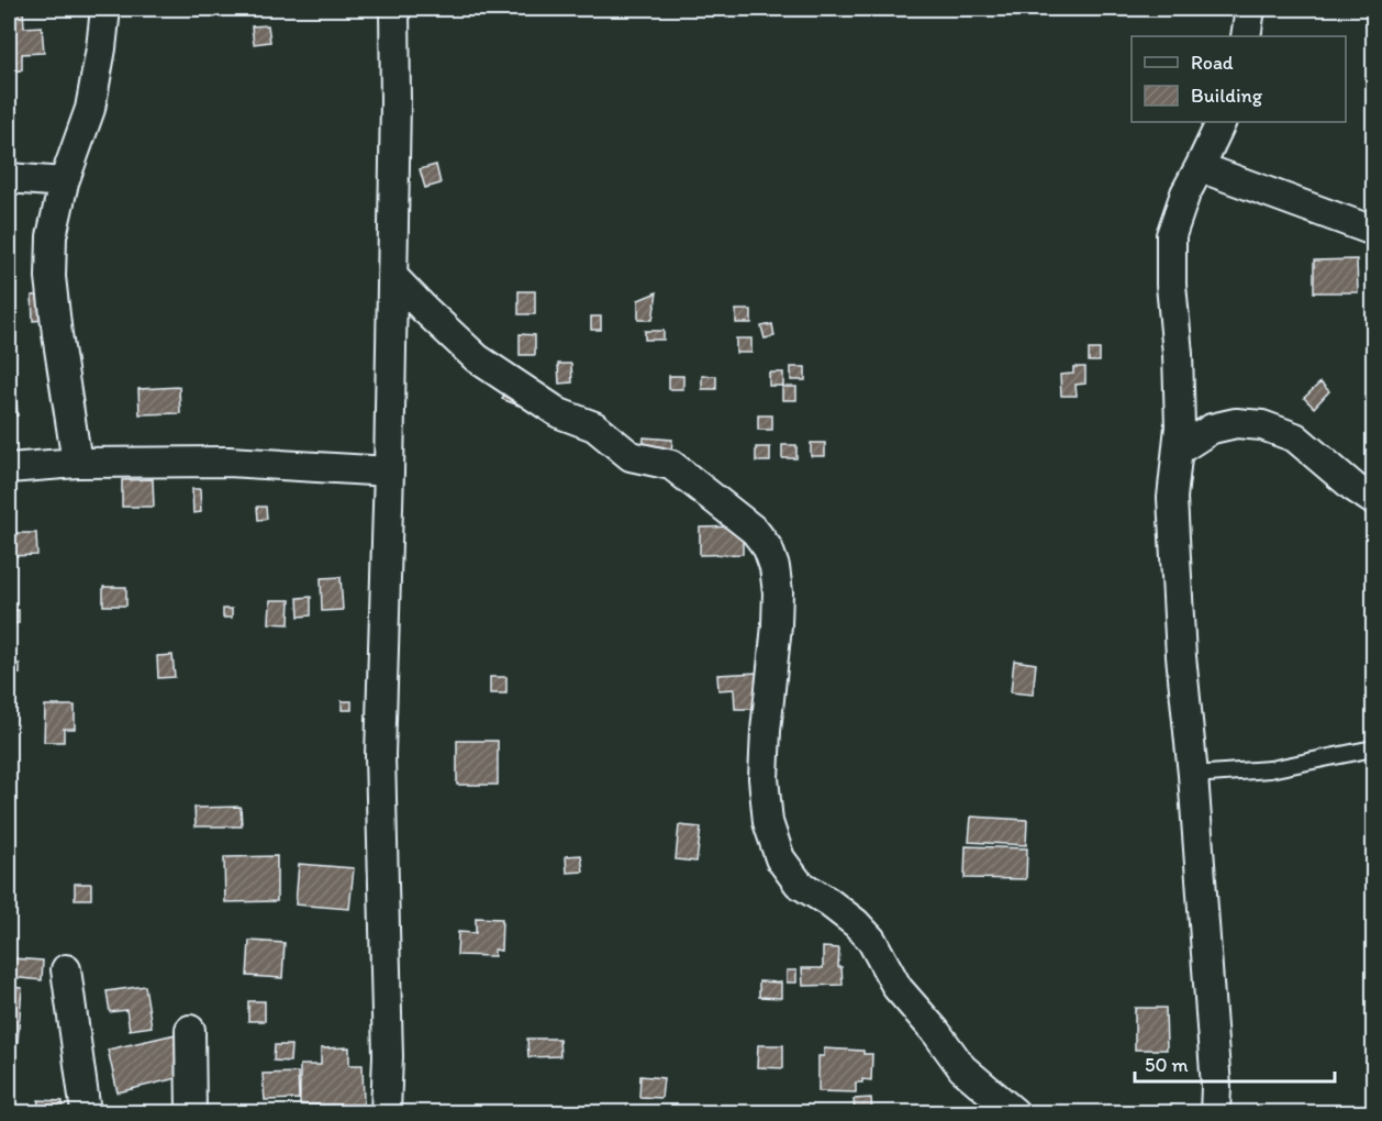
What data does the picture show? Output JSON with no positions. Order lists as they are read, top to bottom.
{
  "legend": ["Road", "Building"],
  "scale_bar": "50 m"
}
